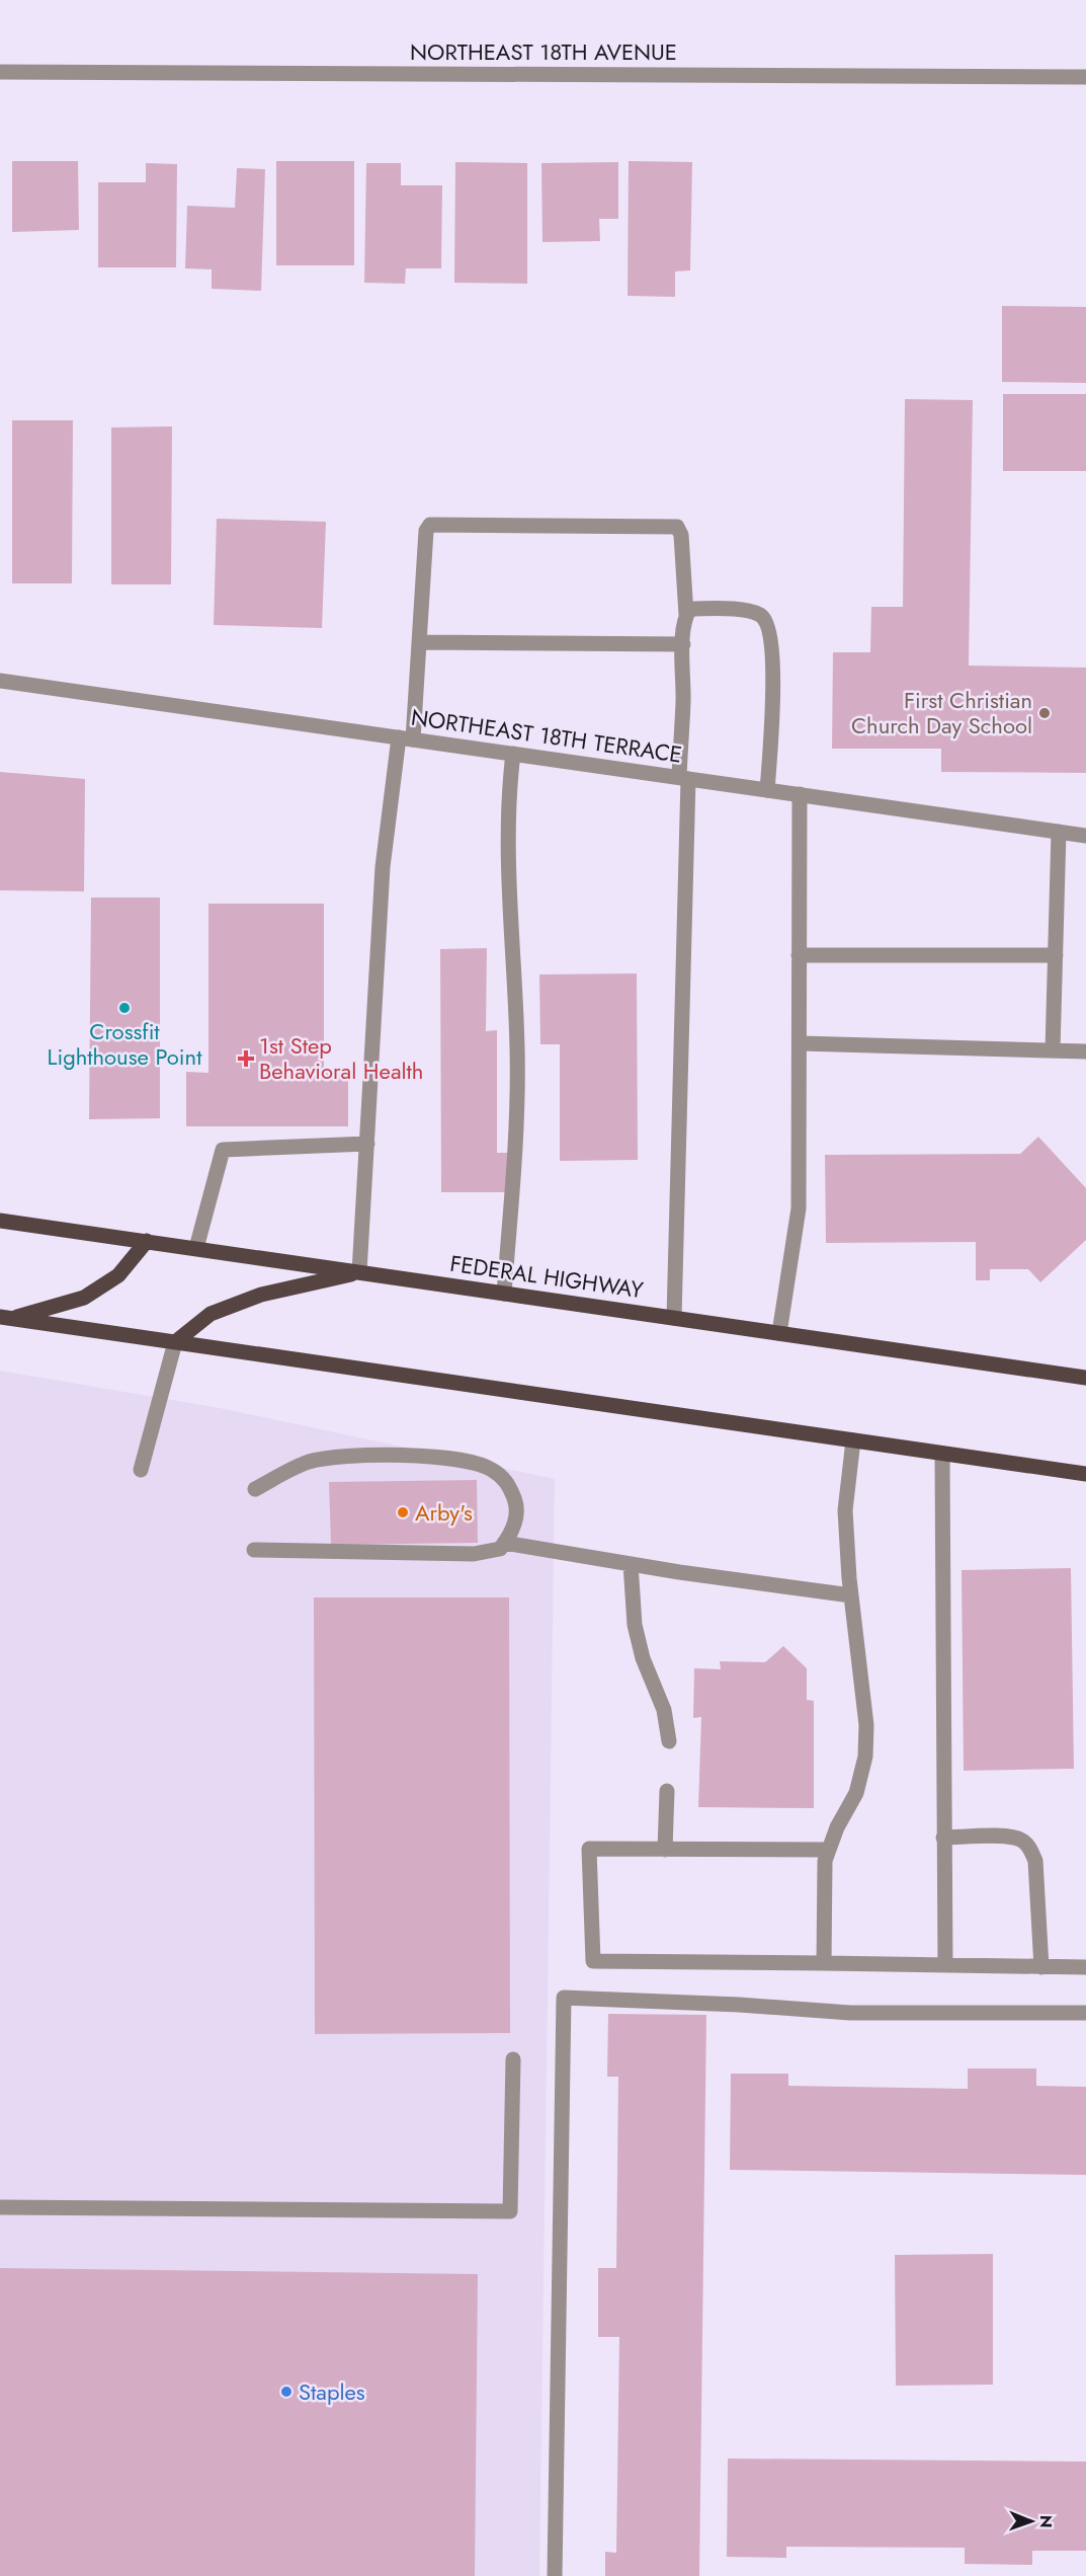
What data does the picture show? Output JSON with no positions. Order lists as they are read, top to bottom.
{
  "streets": {
    "main road": ["FEDERAL HIGHWAY"],
    "street": ["NORTHEAST 18TH AVENUE", "NORTHEAST 18TH TERRACE"]
  },
  "places": {
    "other": [
      "First Christian Church Day School",
      "Crossfit Lighthouse Point",
      "Arby's",
      "Staples"
    ],
    "health": ["1st Step Behavioral Health"]
  },
  "north": "right"
}
